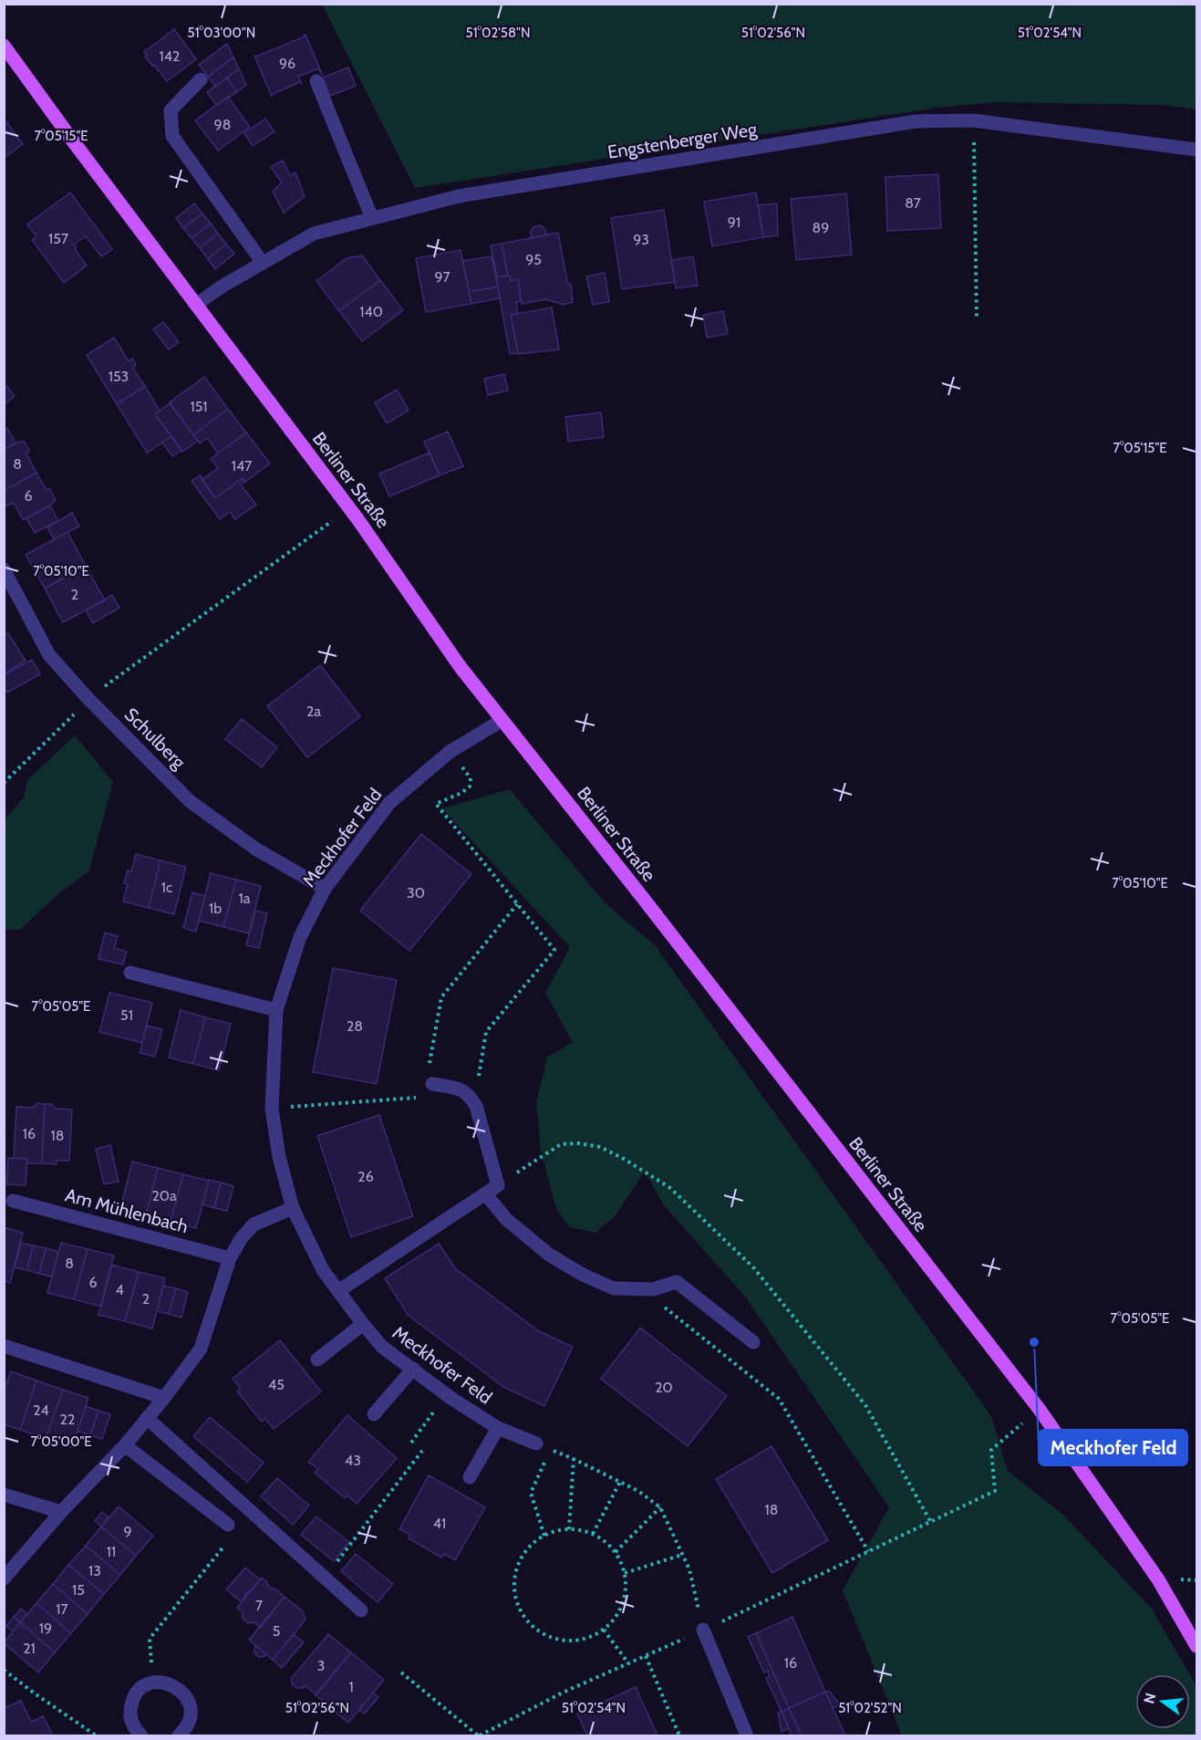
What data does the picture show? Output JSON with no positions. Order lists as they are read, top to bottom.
{
  "streets": {
    "main road": ["Berliner Straße"],
    "street": [
      "Engstenberger Weg",
      "Schulberg",
      "Meckhofer Feld",
      "Am Mühlenbach"
    ]
  },
  "crossings": [
    ["Engstenberger Weg", "Berliner Straße"],
    ["Berliner Straße", "Meckhofer Feld"],
    ["Schulberg", "Meckhofer Feld"]
  ],
  "places": ["Meckhofer Feld"],
  "house_numbers": [
    "142",
    "96",
    "98",
    "87",
    "91",
    "89",
    "157",
    "93",
    "95",
    "97",
    "140",
    "153",
    "151",
    "8",
    "147",
    "6",
    "2",
    "2a",
    "1c",
    "30",
    "1a",
    "1b",
    "51",
    "28",
    "16",
    "18",
    "26",
    "20a",
    "8",
    "6",
    "4",
    "2",
    "45",
    "20",
    "24",
    "22",
    "43",
    "18",
    "41",
    "9",
    "11",
    "13",
    "15",
    "7",
    "17",
    "19",
    "5",
    "21",
    "16",
    "3",
    "1"
  ],
  "north": "left",
  "coordinates": [
    "51°02'56\"N",
    "51°03'00\"N",
    "51°02'58\"N",
    "51°02'54\"N",
    "7°05'15\"E",
    "7°05'10\"E",
    "7°05'05\"E",
    "7°05'00\"E",
    "51°02'52\"N"
  ]
}
